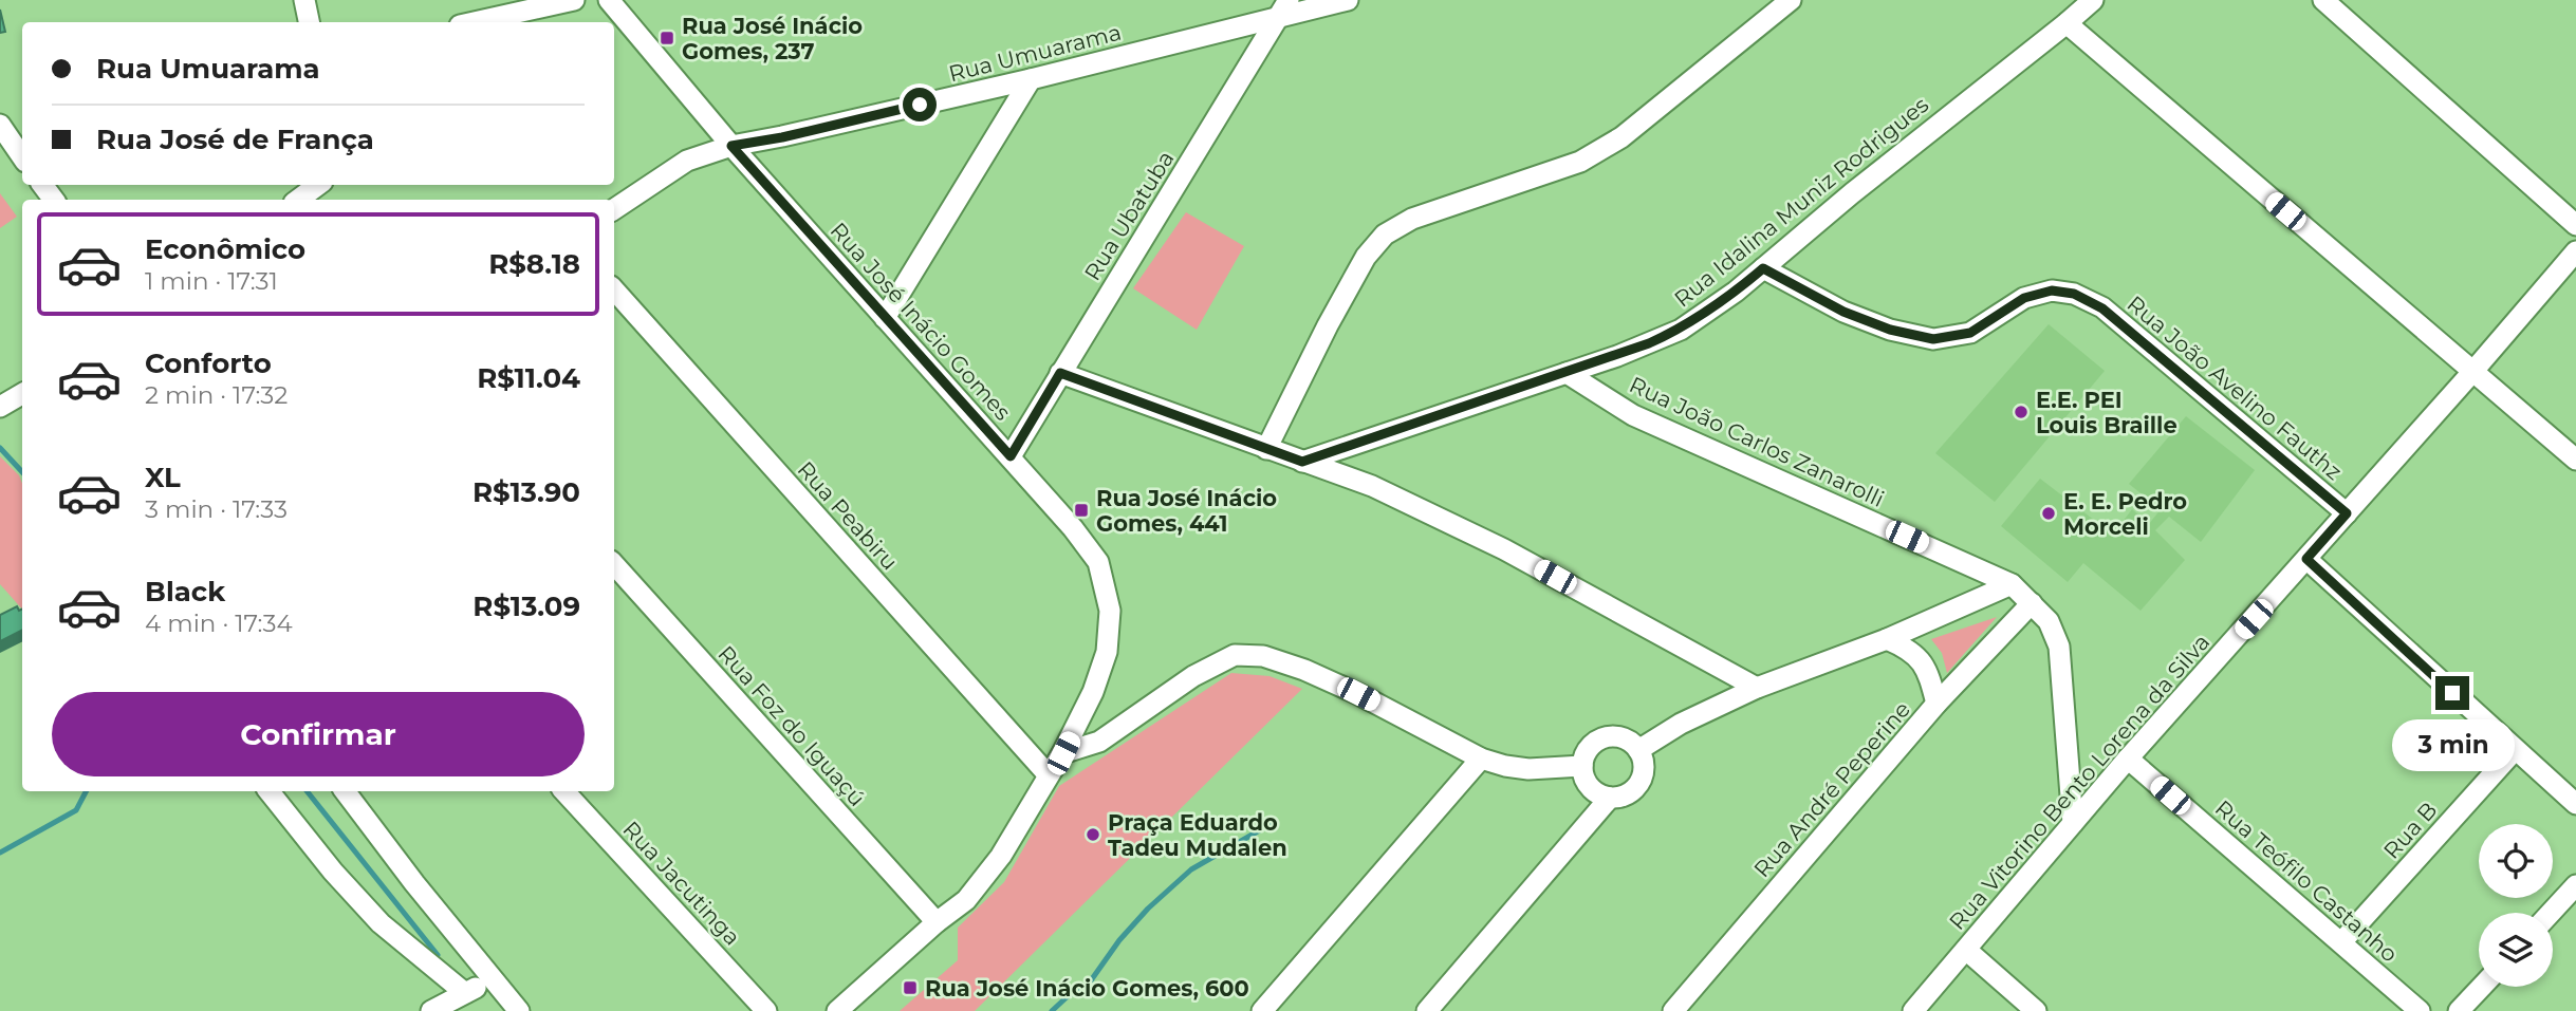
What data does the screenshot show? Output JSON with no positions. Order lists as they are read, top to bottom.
{
  "streets": {
    "street": [
      "Rua Umuarama",
      "Rua Idalina Muniz Rodrigues",
      "Rua Ubatuba",
      "Rua José Inácio Gomes",
      "Rua João Avelino Fauthz",
      "Rua João Carlos Zanarolli",
      "Rua Peabiru",
      "Rua Foz do Iguaçú",
      "Rua Vitorino Bento Lorena da Silva",
      "Rua André Peperine",
      "Rua B",
      "Rua Teófilo Castanho",
      "Rua Jacutinga"
    ]
  },
  "crossings": [
    ["Rua Umuarama", "Rua Ubatuba"],
    ["Rua Umuarama", "Rua José Inácio Gomes"],
    ["Rua Idalina Muniz Rodrigues", "Rua João Avelino Fauthz"],
    ["Rua Idalina Muniz Rodrigues", "Rua João Carlos Zanarolli"],
    ["Rua Ubatuba", "Rua José Inácio Gomes"],
    ["Rua José Inácio Gomes", "Rua Peabiru"],
    ["Rua José Inácio Gomes", "Rua Foz do Iguaçú"],
    ["Rua João Avelino Fauthz", "Rua Vitorino Bento Lorena da Silva"],
    ["Rua João Carlos Zanarolli", "Rua Vitorino Bento Lorena da Silva"],
    ["Rua João Carlos Zanarolli", "Rua André Peperine"],
    ["Rua Vitorino Bento Lorena da Silva", "Rua Teófilo Castanho"],
    ["Rua B", "Rua Teófilo Castanho"]
  ],
  "places": {
    "transit": ["Rua José Inácio Gomes, 237", "Rua José Inácio Gomes, 441", "Rua José Inácio Gomes, 600"],
    "other": ["E.E. PEI Louis Braille", "E. E. Pedro Morceli", "Praça Eduardo Tadeu Mudalen"]
  },
  "page": {
    "banner": ["Rua Umuarama", "Rua José de França"],
    "list": [
      {
        "name": "Econômico",
        "note": "1 min · 17:31",
        "value": "R$8.18"
      },
      {
        "name": "Conforto",
        "note": "2 min · 17:32",
        "value": "R$11.04"
      },
      {
        "name": "XL",
        "note": "3 min · 17:33",
        "value": "R$13.90"
      },
      {
        "name": "Black",
        "note": "4 min · 17:34",
        "value": "R$13.09"
      }
    ],
    "buttons": "Confirmar",
    "bubble": "3 min"
  }
}
